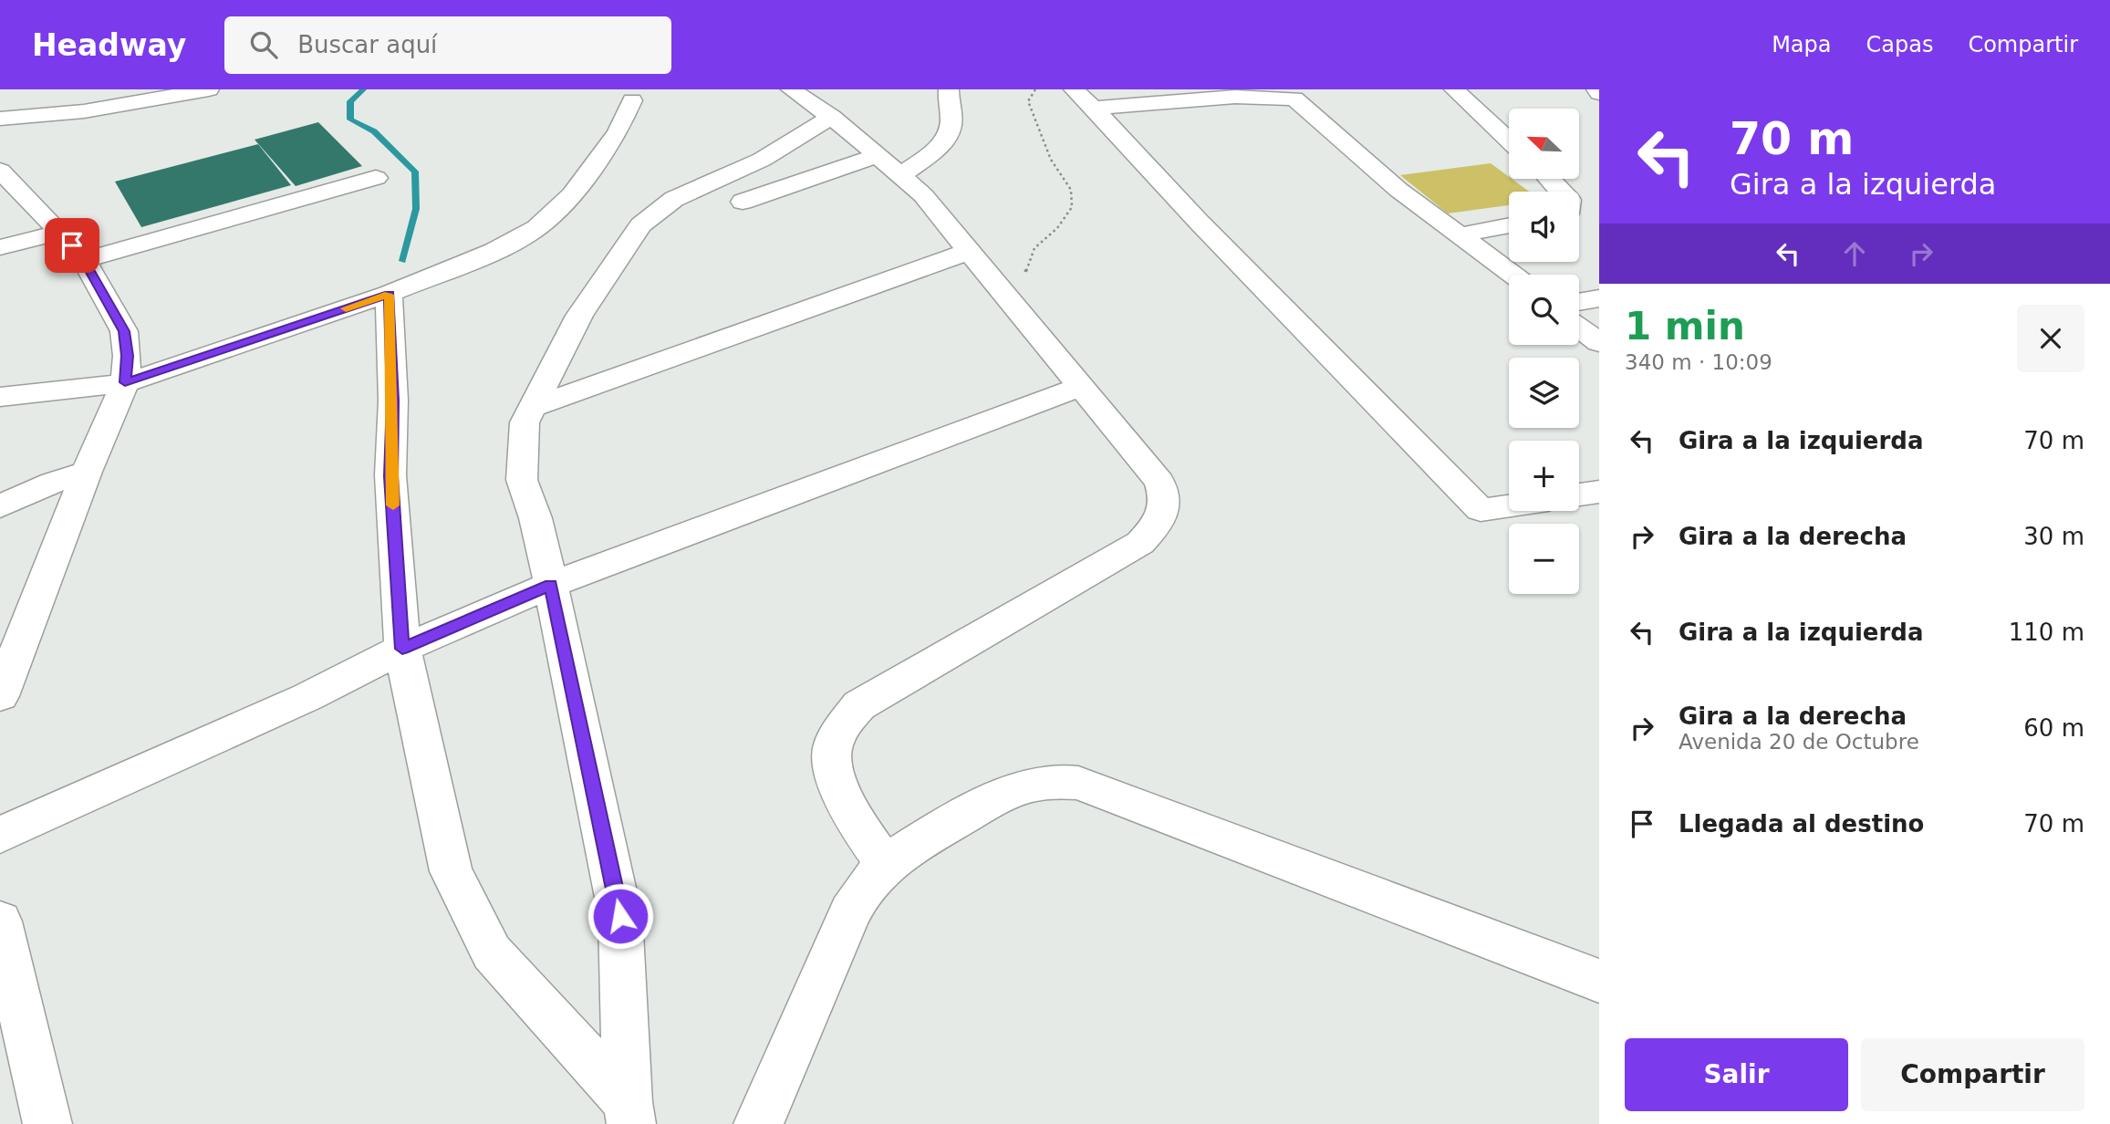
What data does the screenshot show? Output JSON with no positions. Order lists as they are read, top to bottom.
{
  "north": "top left",
  "page": {
    "header": "Headway",
    "search": "Buscar aquí",
    "nav": ["Mapa", "Capas", "Compartir"],
    "turn": ["70 m", "Gira a la izquierda"],
    "map_buttons": ["+", "−"],
    "heading": ["1 min", "340 m · 10:09"],
    "list": [
      {
        "name": "Gira a la izquierda",
        "value": "70 m"
      },
      {
        "name": "Gira a la derecha",
        "value": "30 m"
      },
      {
        "name": "Gira a la izquierda",
        "value": "110 m"
      },
      {
        "name": "Gira a la derecha",
        "note": "Avenida 20 de Octubre",
        "value": "60 m"
      },
      {
        "name": "Llegada al destino",
        "value": "70 m"
      }
    ],
    "buttons": ["Salir", "Compartir"]
  }
}
